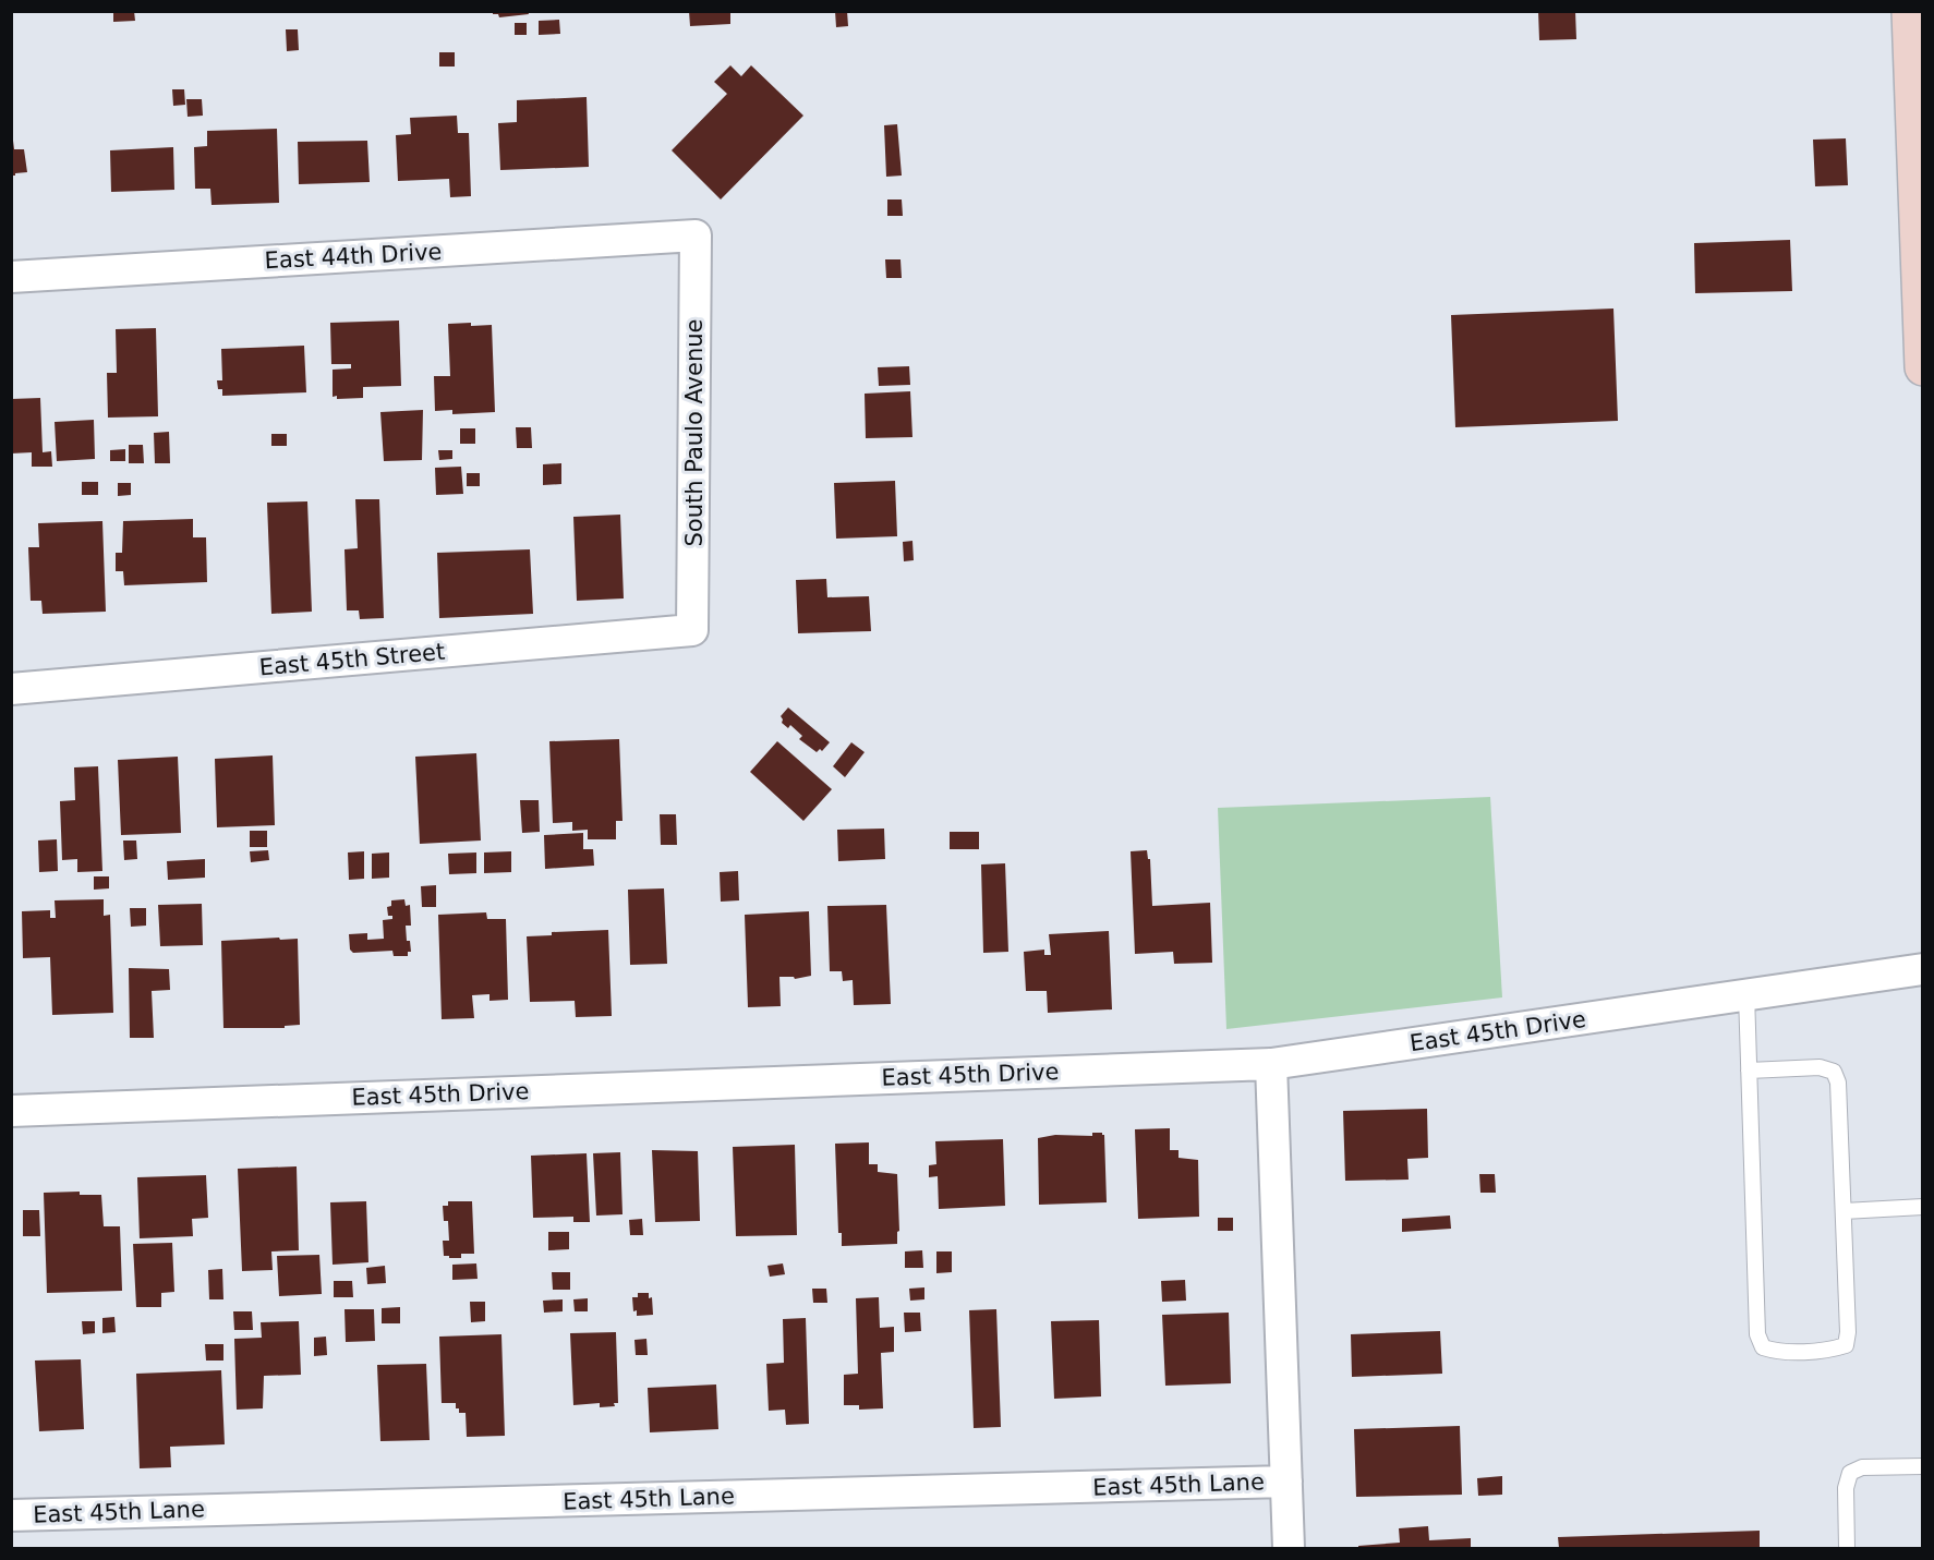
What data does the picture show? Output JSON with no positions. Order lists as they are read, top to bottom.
{
  "streets": {
    "street": [
      "East 44th Drive",
      "South Paulo Avenue",
      "East 45th Street",
      "East 45th Drive",
      "East 45th Lane"
    ]
  },
  "crossings": [
    ["East 44th Drive", "South Paulo Avenue"],
    ["South Paulo Avenue", "East 45th Street"]
  ]
}
